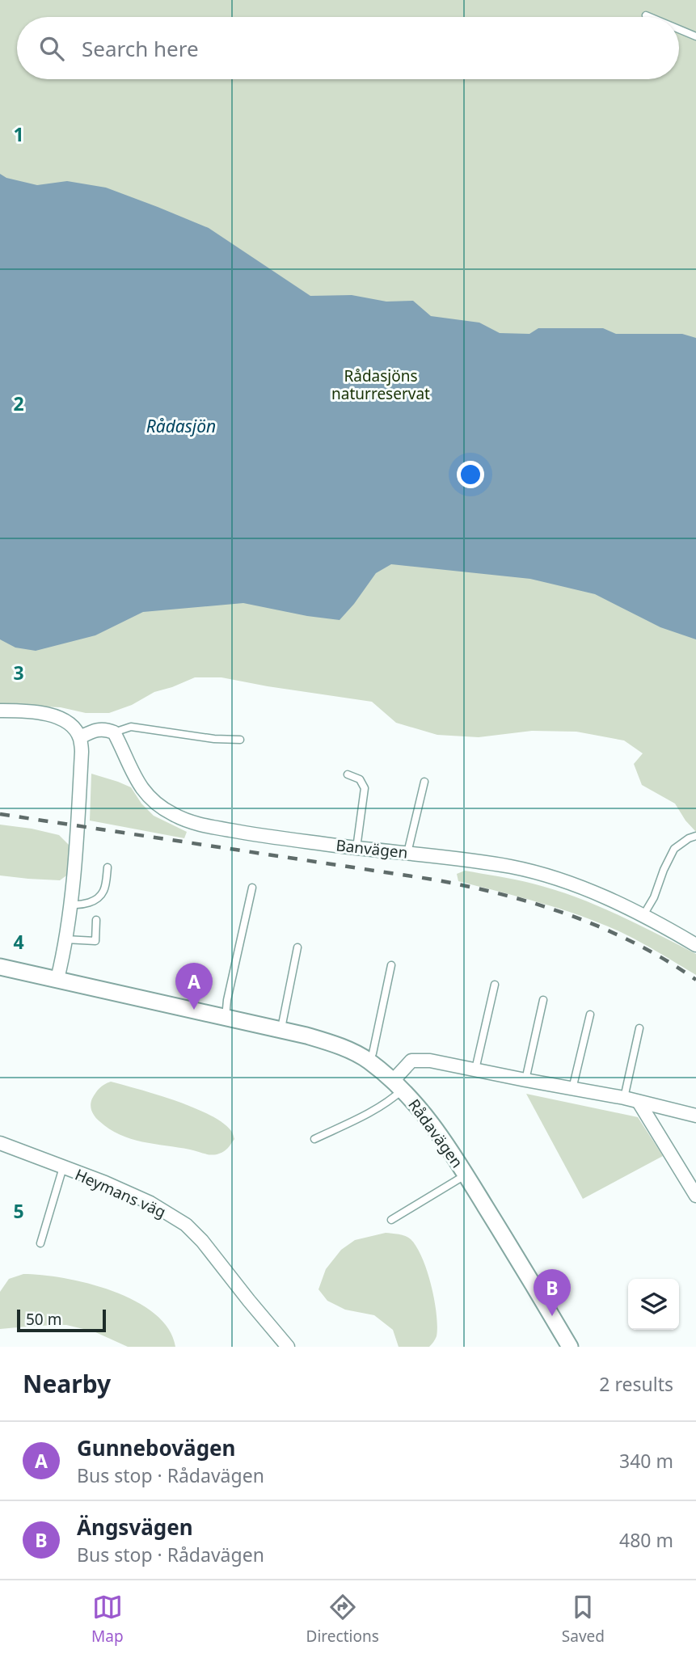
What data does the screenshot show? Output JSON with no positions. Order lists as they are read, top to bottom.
{
  "streets": {
    "street": ["Banvägen", "Rådavägen", "Heymans väg"]
  },
  "water": ["Rådasjön"],
  "parks": ["Rådasjöns naturreservat"],
  "scale_bar": "50 m",
  "page": {
    "search": "Search here",
    "pins": ["A", "B"],
    "scale": "50 m",
    "heading": ["Nearby", "2 results"],
    "list": [
      {
        "mark": "A",
        "name": "Gunnebovägen",
        "note": "Bus stop · Rådavägen",
        "value": "340 m"
      },
      {
        "mark": "B",
        "name": "Ängsvägen",
        "note": "Bus stop · Rådavägen",
        "value": "480 m"
      }
    ],
    "nav": ["Map", "Directions", "Saved"]
  },
  "grid": {
    "rows": [
      "1",
      "2",
      "3",
      "4",
      "5"
    ]
  }
}
